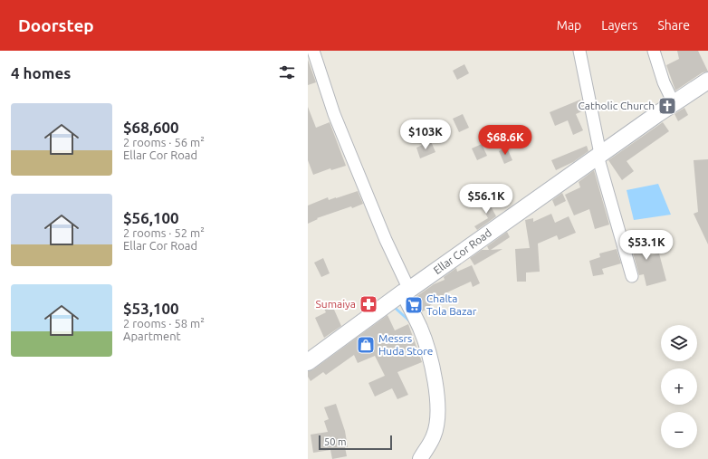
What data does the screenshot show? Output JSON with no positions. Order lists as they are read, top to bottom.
{
  "streets": {
    "main road": ["Ellar Cor Road"]
  },
  "places": {
    "church": ["Catholic Church"],
    "pharmacy": ["Sumaiya"],
    "supermarket": ["Chalta Tola Bazar"],
    "shop": ["Messrs Huda Store"]
  },
  "scale_bar": "50 m",
  "page": {
    "header": "Doorstep",
    "nav": ["Map", "Layers", "Share"],
    "heading": "4 homes",
    "list": [
      {
        "name": "$68,600",
        "note": "2 rooms · 56 m² · Ellar Cor Road"
      },
      {
        "name": "$56,100",
        "note": "2 rooms · 52 m² · Ellar Cor Road"
      },
      {
        "name": "$53,100",
        "note": "2 rooms · 58 m² · Apartment"
      }
    ],
    "price": [
      "$103K",
      "$68.6K",
      "$56.1K",
      "$53.1K"
    ],
    "map_buttons": ["+", "−"],
    "scale": "50 m"
  }
}
